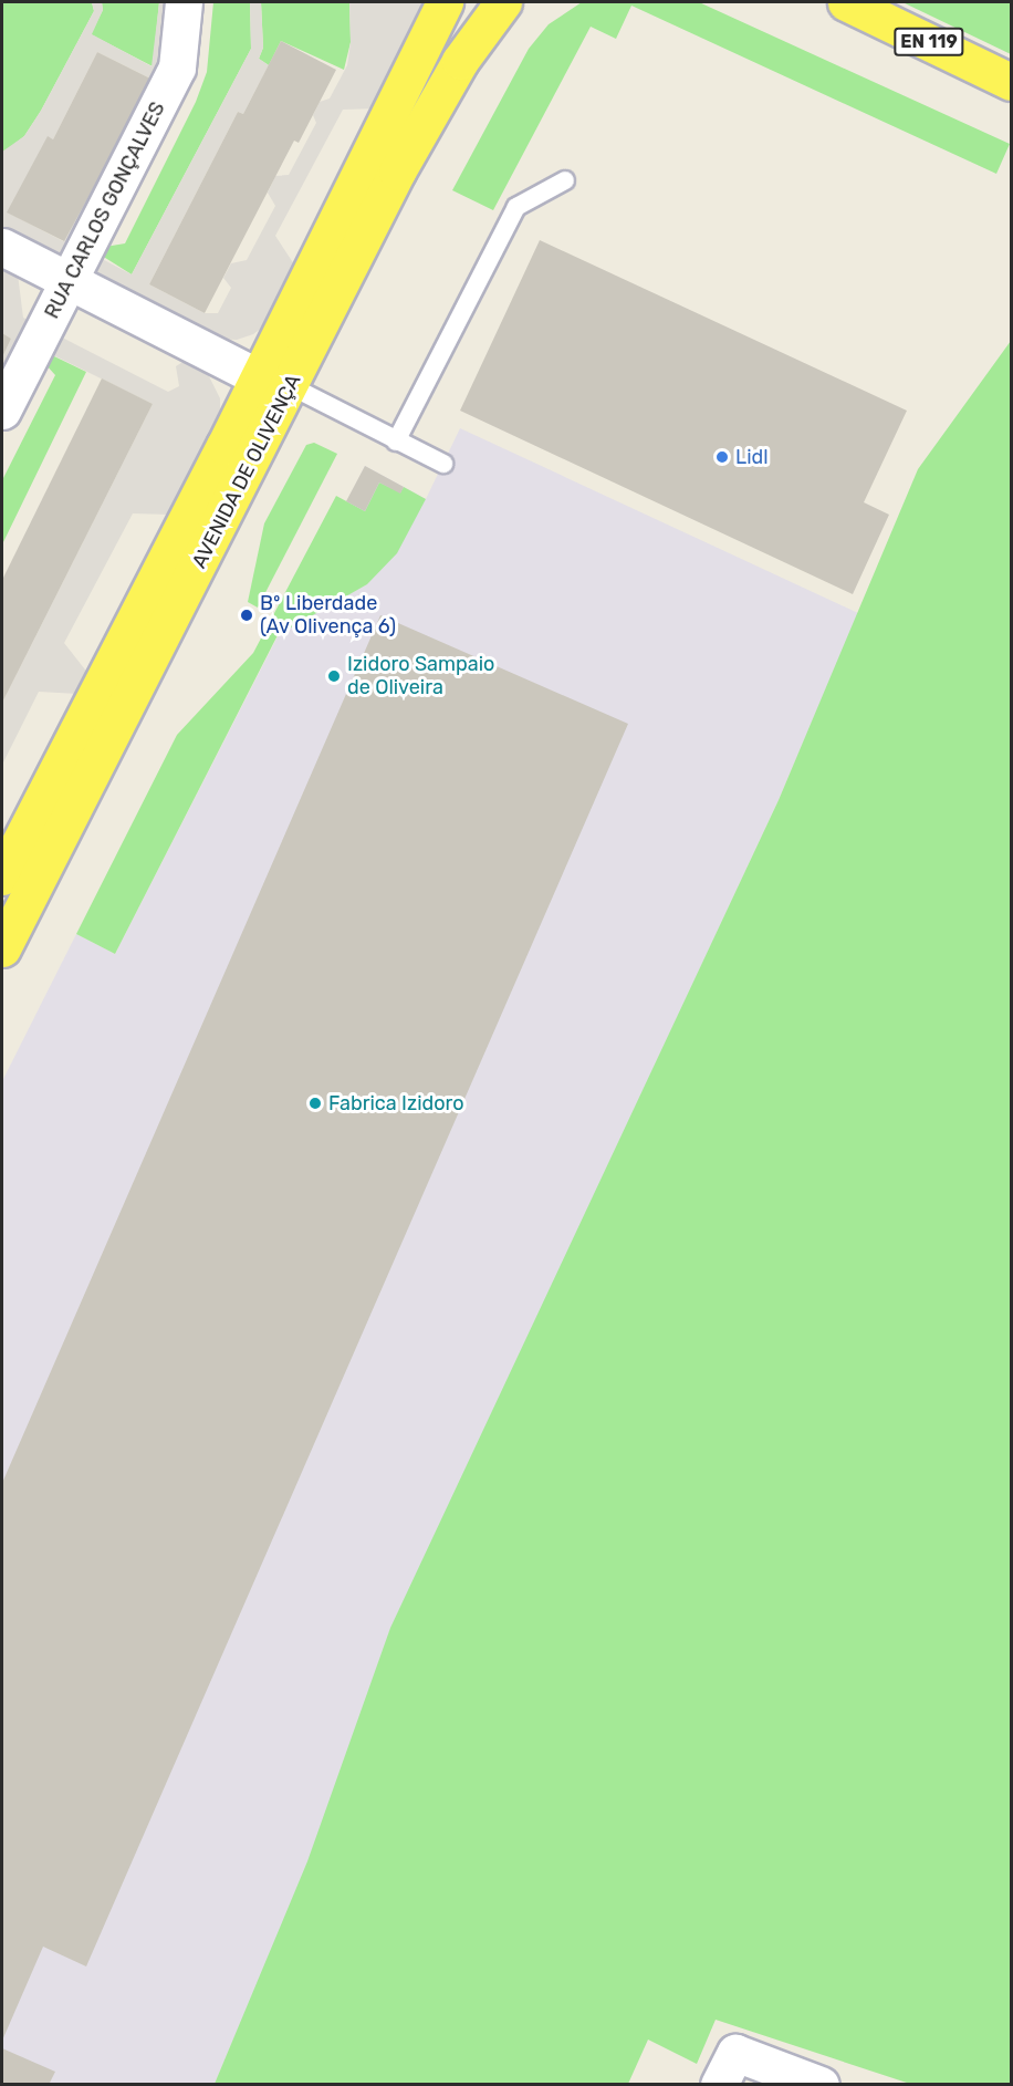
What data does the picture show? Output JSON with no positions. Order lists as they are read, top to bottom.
{
  "streets": {
    "main road": ["EN 119", "AVENIDA DE OLIVENÇA"],
    "street": ["RUA CARLOS GONÇALVES"]
  },
  "places": [
    "Lidl",
    "Bº Liberdade (Av Olivença 6)",
    "Izidoro Sampaio de Oliveira",
    "Fabrica Izidoro"
  ]
}
